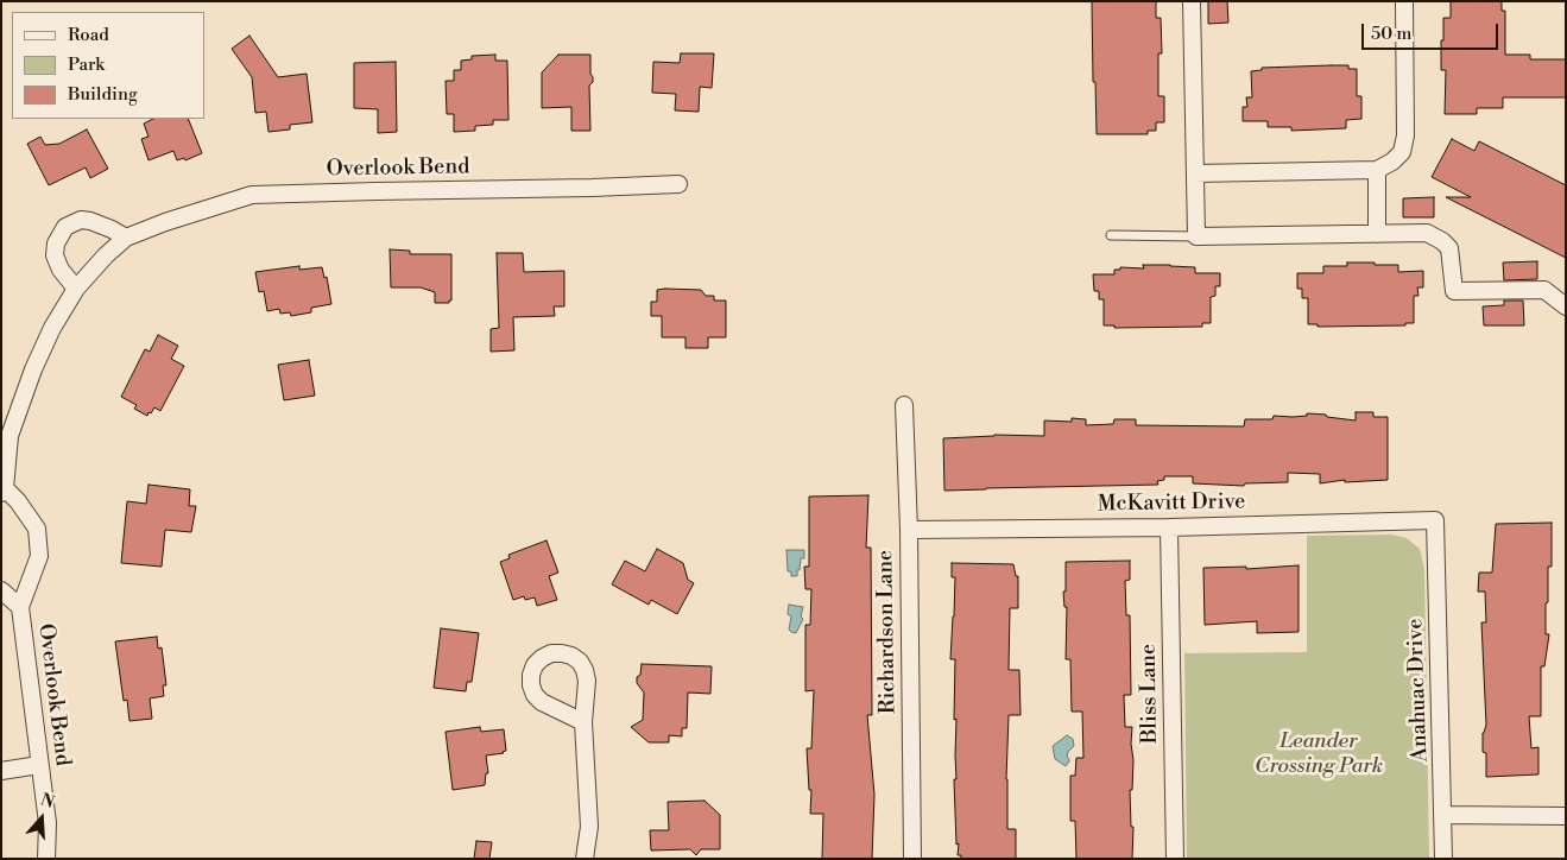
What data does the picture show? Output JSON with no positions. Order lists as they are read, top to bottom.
{
  "streets": {
    "street": [
      "Overlook Bend",
      "McKavitt Drive",
      "Richardson Lane",
      "Anahuac Drive",
      "Bliss Lane"
    ]
  },
  "crossings": [
    ["McKavitt Drive", "Richardson Lane"],
    ["McKavitt Drive", "Anahuac Drive"],
    ["McKavitt Drive", "Bliss Lane"]
  ],
  "parks": ["Leander Crossing Park"],
  "legend": ["Road", "Park", "Building"],
  "scale_bar": "50 m",
  "north": "top"
}
